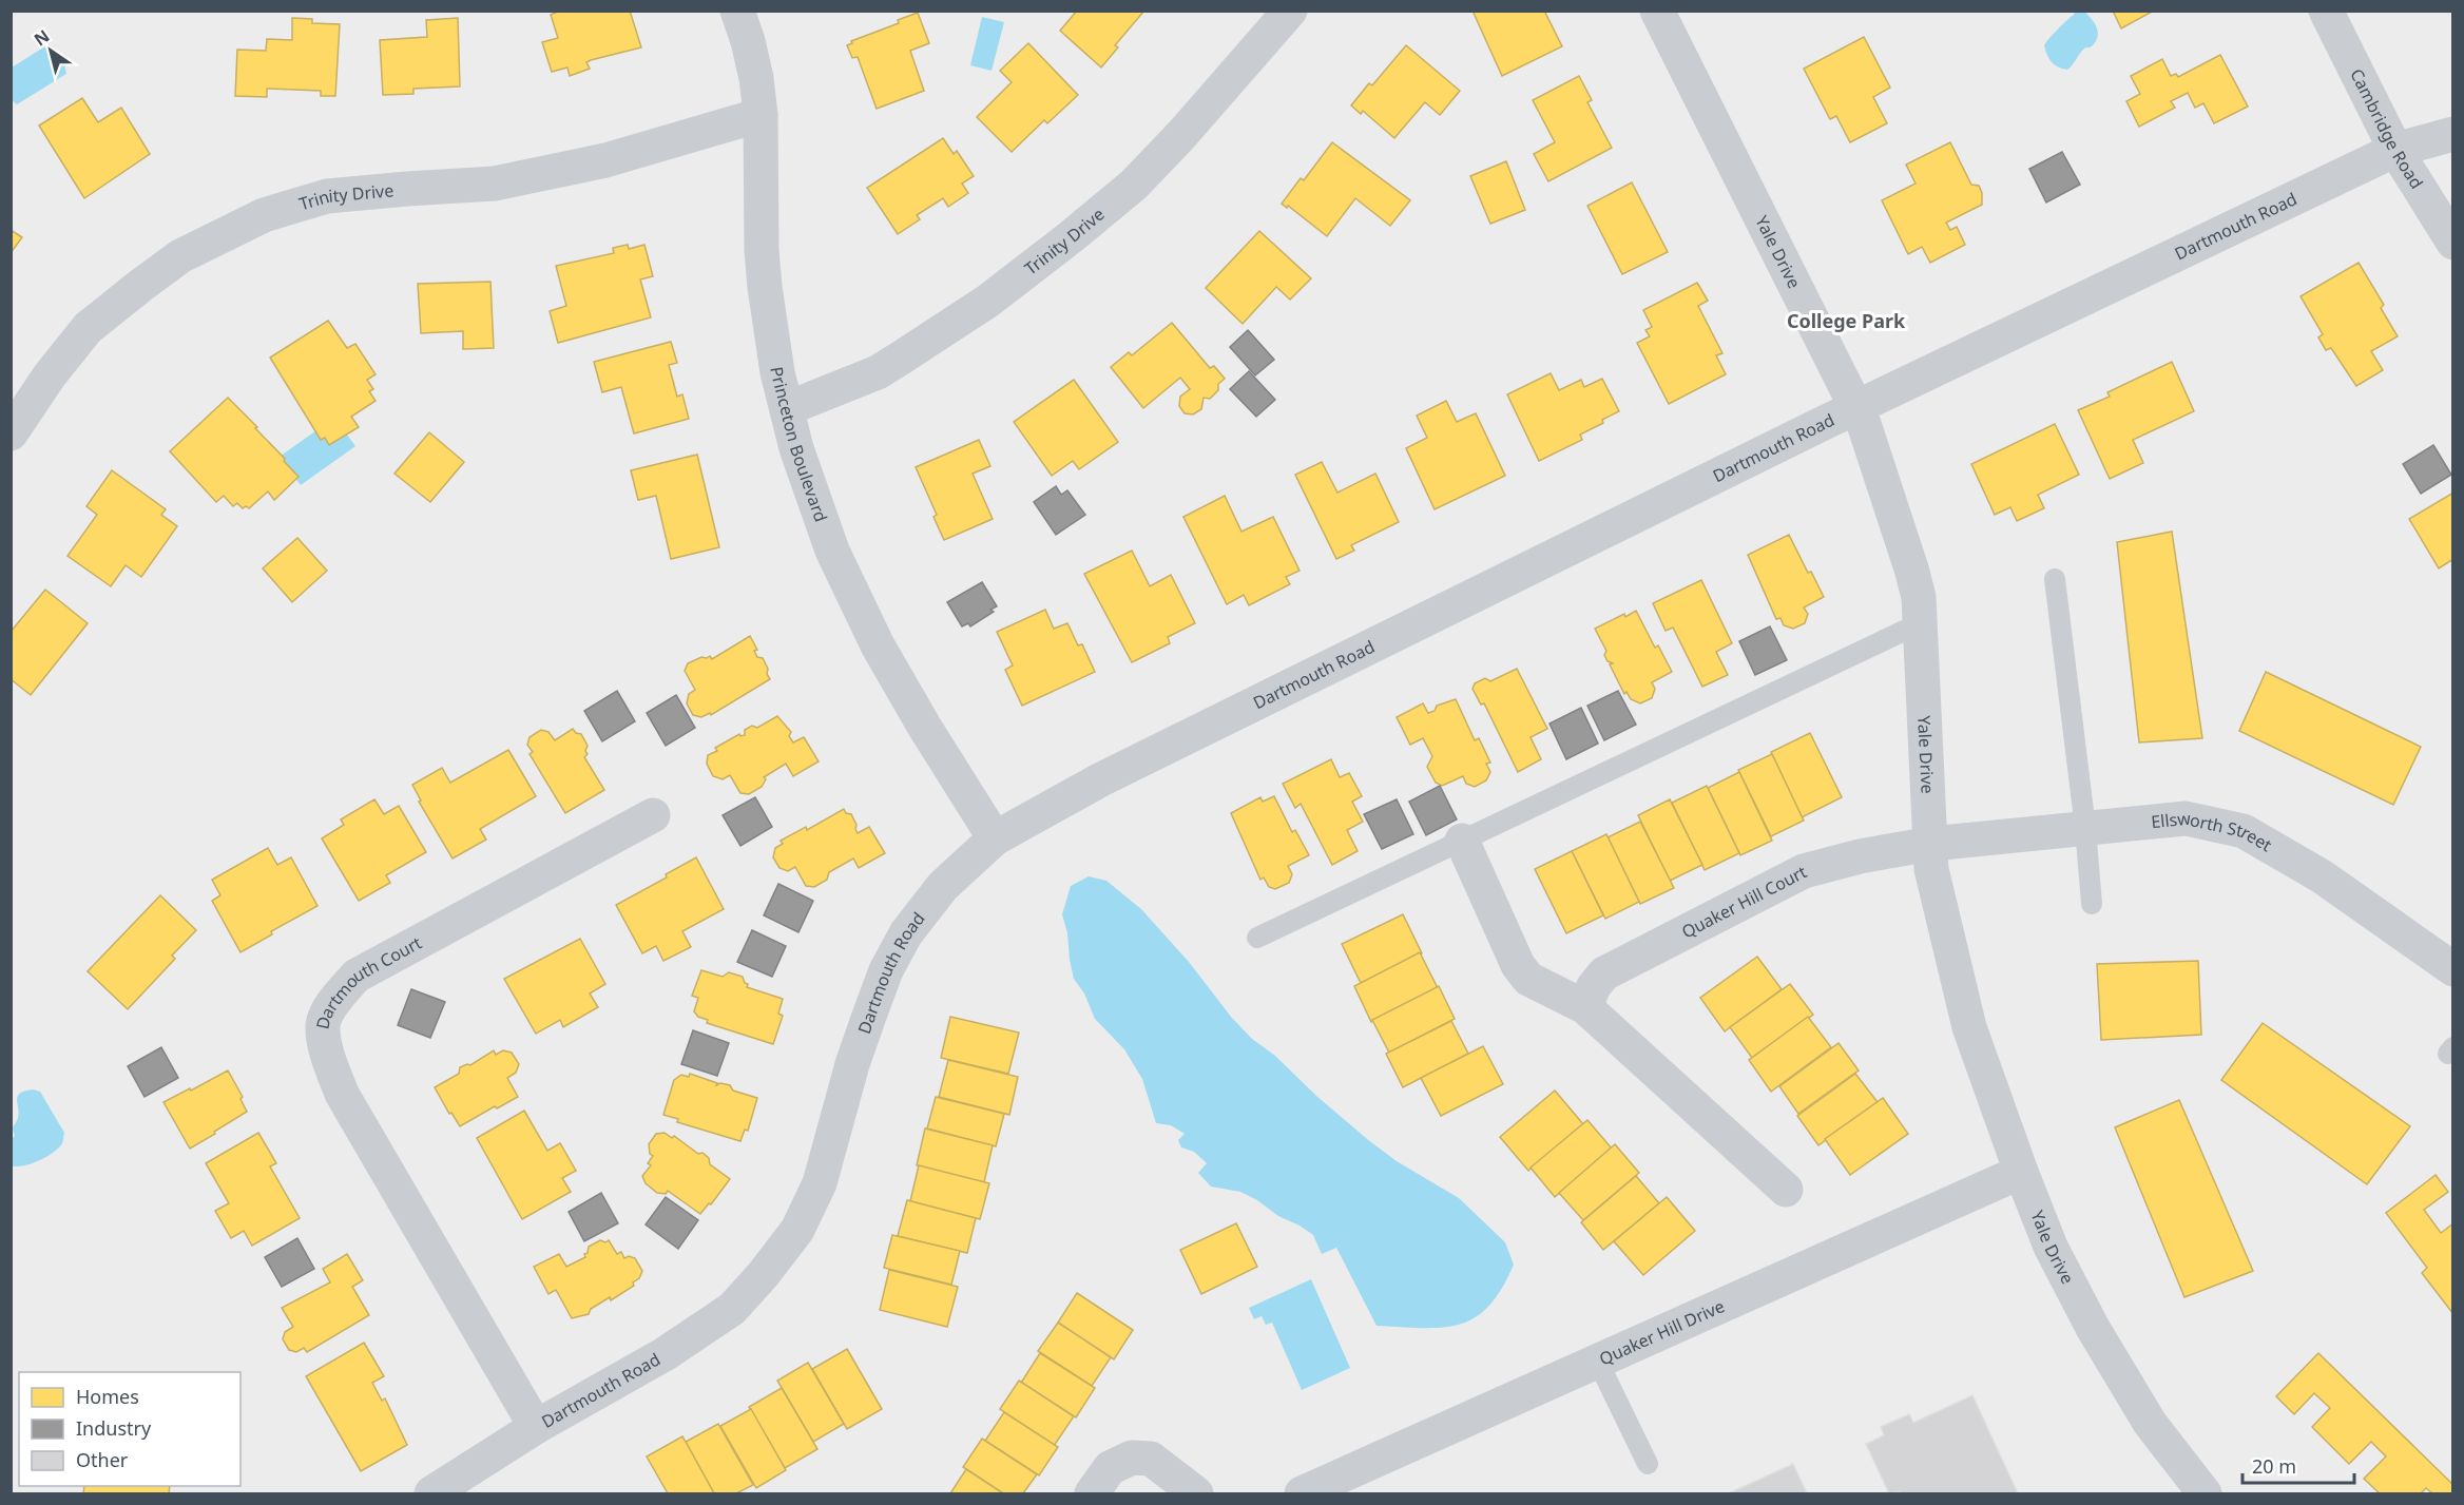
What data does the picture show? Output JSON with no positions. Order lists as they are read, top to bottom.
{
  "streets": {
    "street": [
      "Cambridge Road",
      "Trinity Drive",
      "Dartmouth Road",
      "Yale Drive",
      "Princeton Boulevard",
      "Ellsworth Street",
      "Quaker Hill Court",
      "Dartmouth Court",
      "Quaker Hill Drive"
    ]
  },
  "crossings": [
    ["Cambridge Road", "Dartmouth Road"],
    ["Trinity Drive", "Princeton Boulevard"],
    ["Dartmouth Road", "Yale Drive"],
    ["Dartmouth Road", "Princeton Boulevard"],
    ["Dartmouth Road", "Dartmouth Court"],
    ["Yale Drive", "Ellsworth Street"],
    ["Yale Drive", "Quaker Hill Court"],
    ["Yale Drive", "Quaker Hill Drive"],
    ["Ellsworth Street", "Quaker Hill Court"]
  ],
  "districts": ["College Park"],
  "legend": ["Homes", "Industry", "Other"],
  "scale_bar": "20 m",
  "north": "top left"
}
